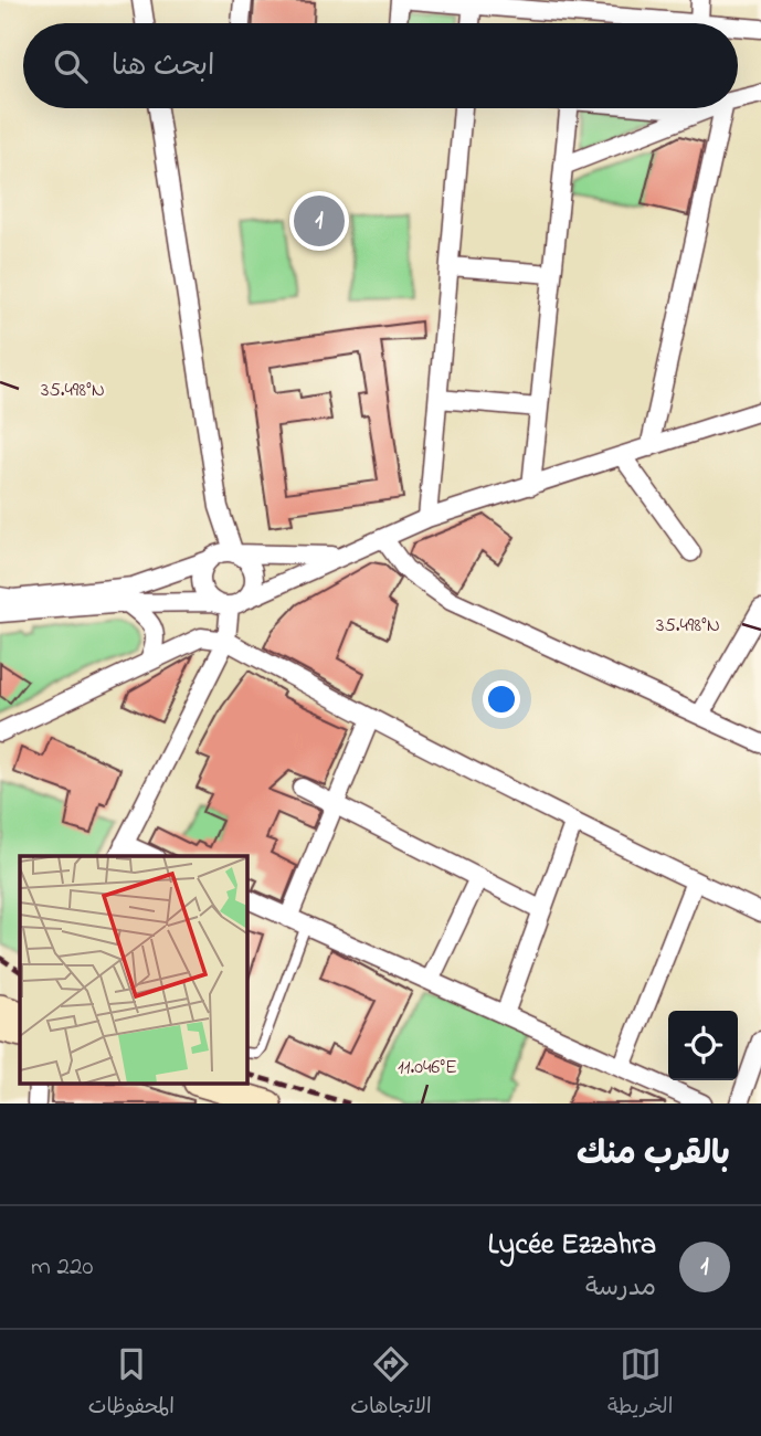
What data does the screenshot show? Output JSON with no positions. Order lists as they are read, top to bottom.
{
  "page": {
    "search": "ابحث هنا",
    "pins": "1",
    "heading": "بالقرب منك",
    "list": [
      {
        "mark": "1",
        "name": "Lycée Ezzahra",
        "note": "مدرسة",
        "value": "220 m"
      }
    ],
    "nav": ["الخريطة", "الاتجاهات", "المحفوظات"]
  },
  "coordinates": ["35.498°N", "11.046°E"]
}
